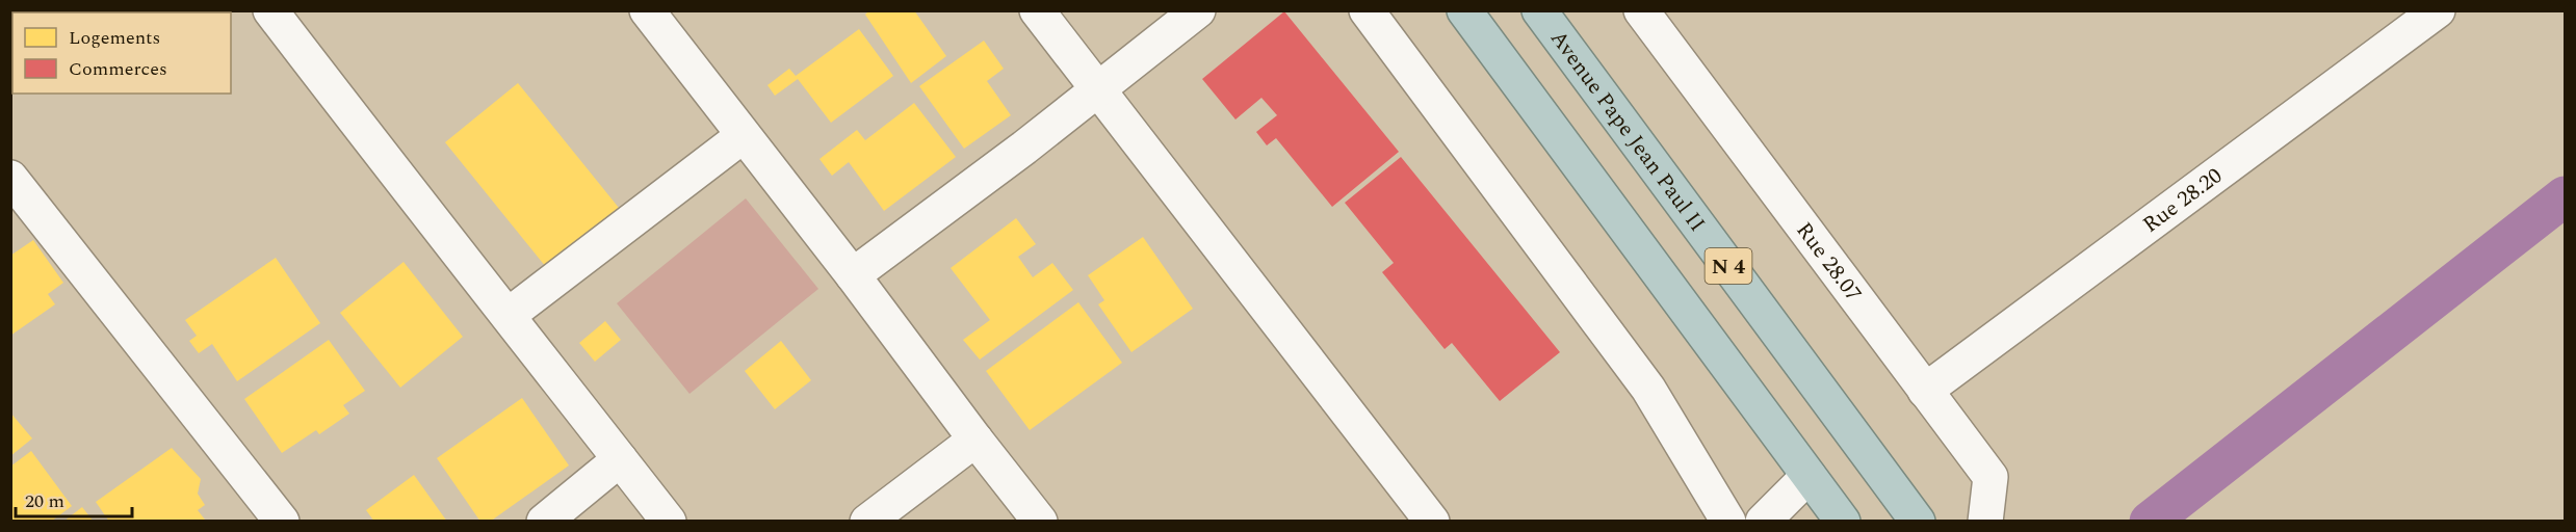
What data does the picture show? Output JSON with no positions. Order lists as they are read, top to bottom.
{
  "streets": {
    "highway": ["Avenue Pape Jean Paul II", "N 4"],
    "street": ["Rue 28.20", "Rue 28.07"]
  },
  "crossings": [
    ["Rue 28.20", "Rue 28.07"]
  ],
  "legend": ["Logements", "Commerces"],
  "scale_bar": "20 m"
}
